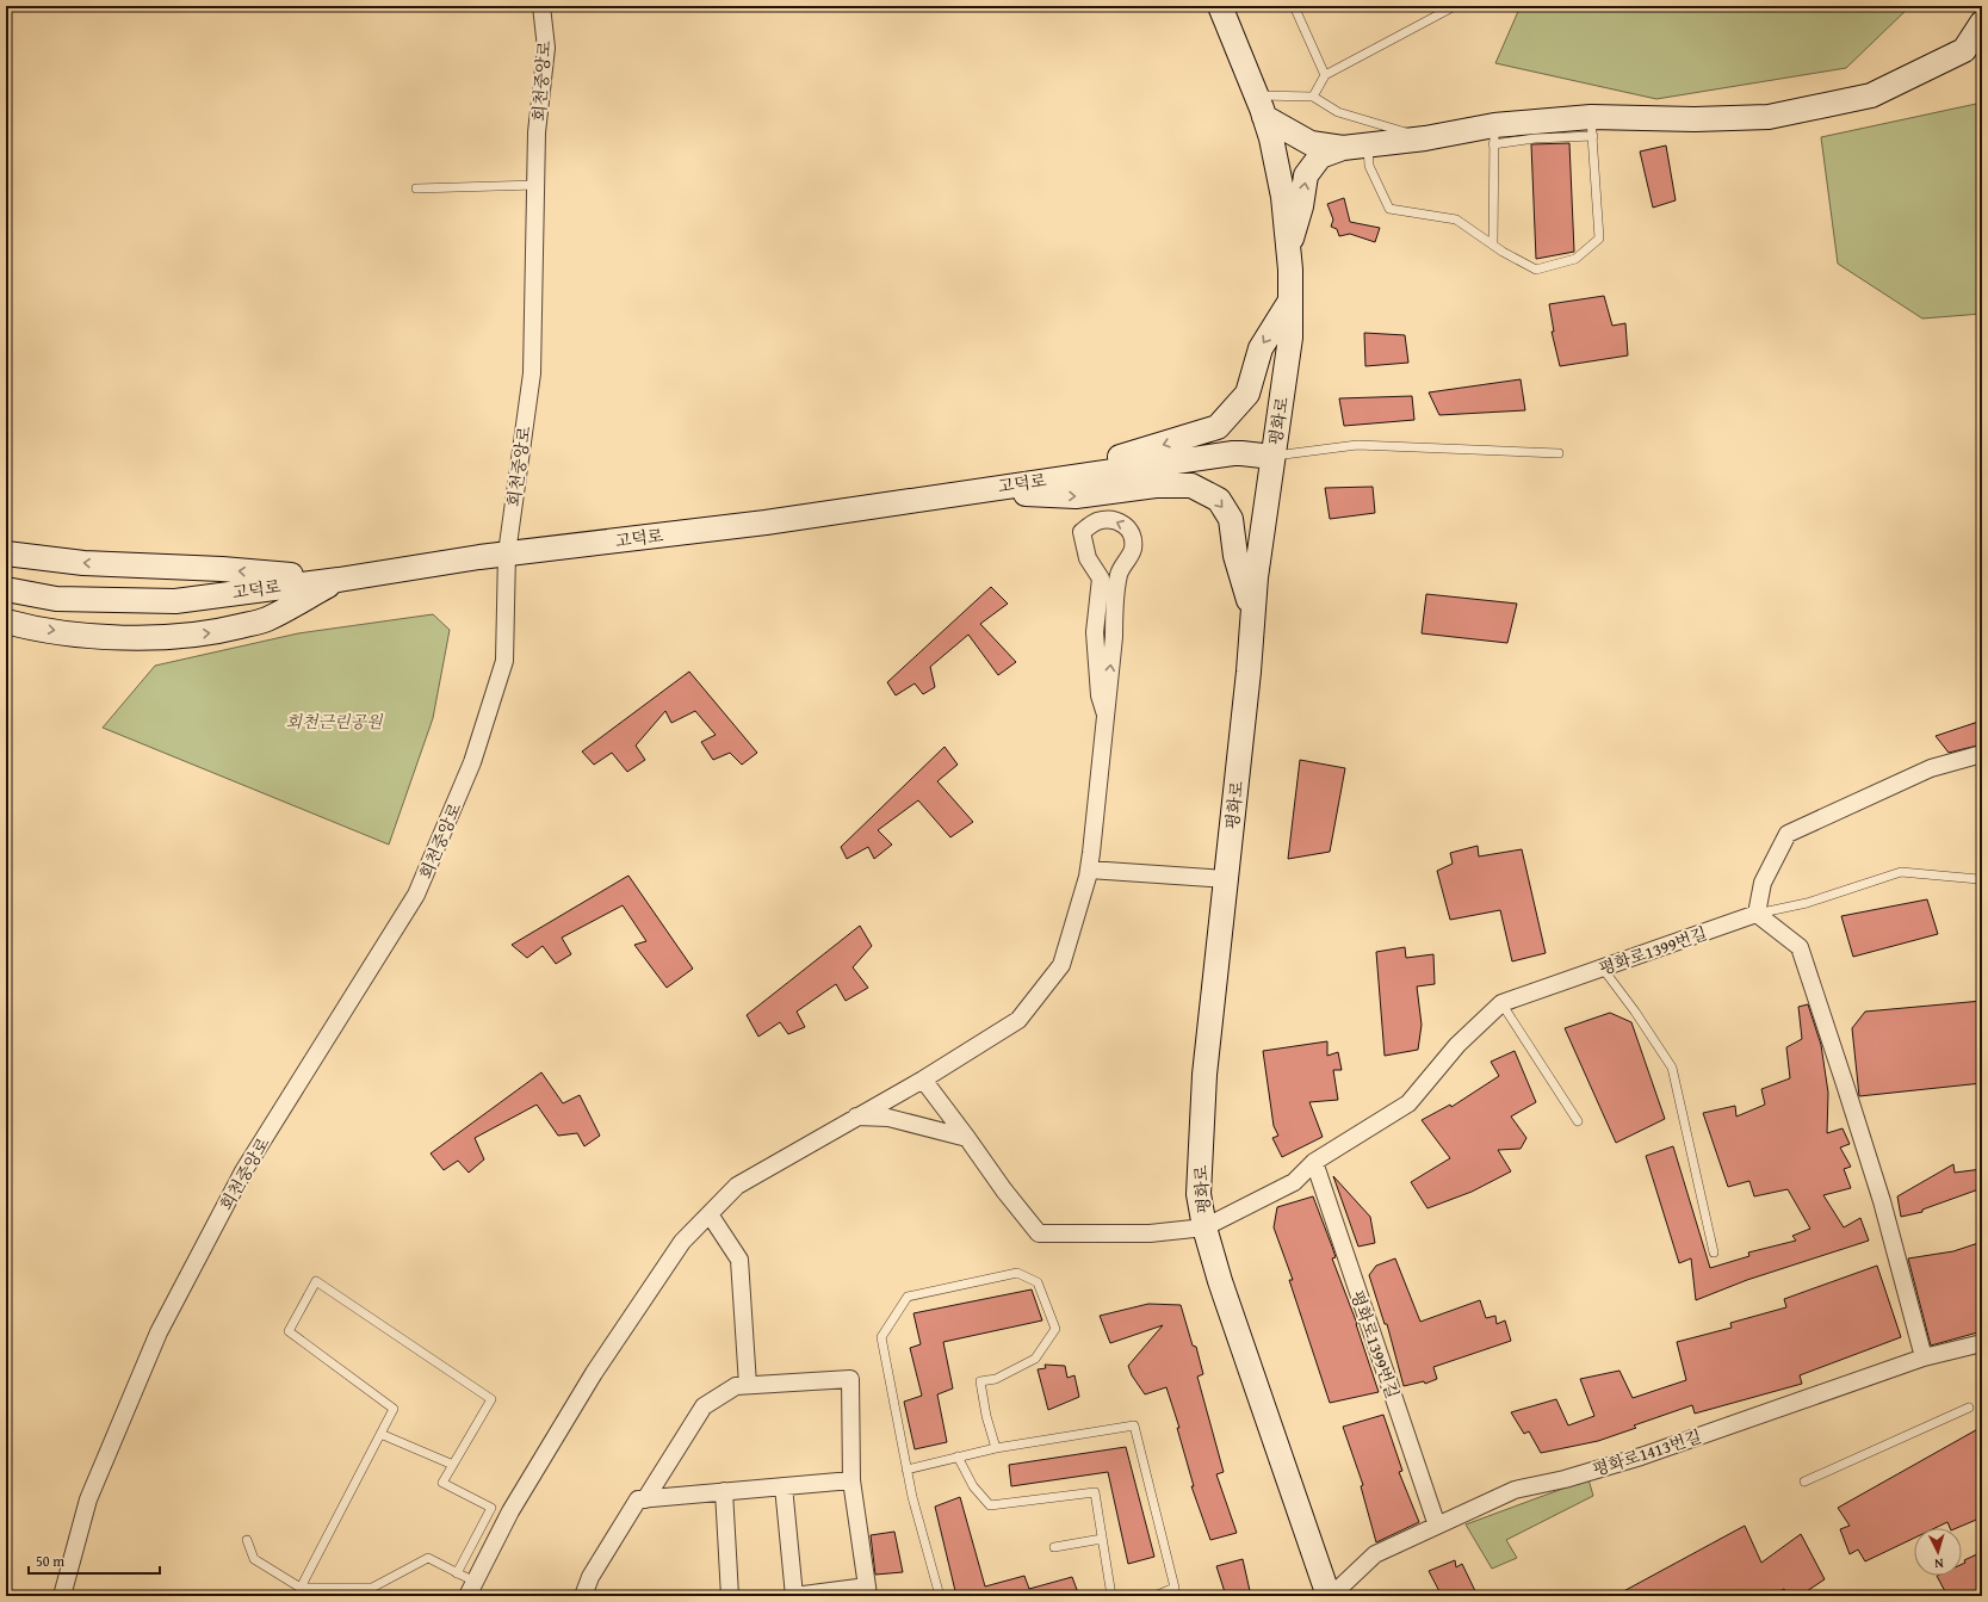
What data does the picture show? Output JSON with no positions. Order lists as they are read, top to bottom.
{
  "streets": {
    "main road": ["평화로", "고덕로"],
    "street": ["회천중앙로", "평화로1399번길", "평화로1413번길"]
  },
  "crossings": [
    ["회천중앙로", "고덕로"],
    ["평화로", "고덕로"],
    ["평화로", "평화로1399번길"],
    ["평화로", "평화로1413번길"],
    ["평화로1399번길", "평화로1413번길"]
  ],
  "parks": ["회천근린공원"],
  "scale_bar": "50 m",
  "north": "bottom"
}
